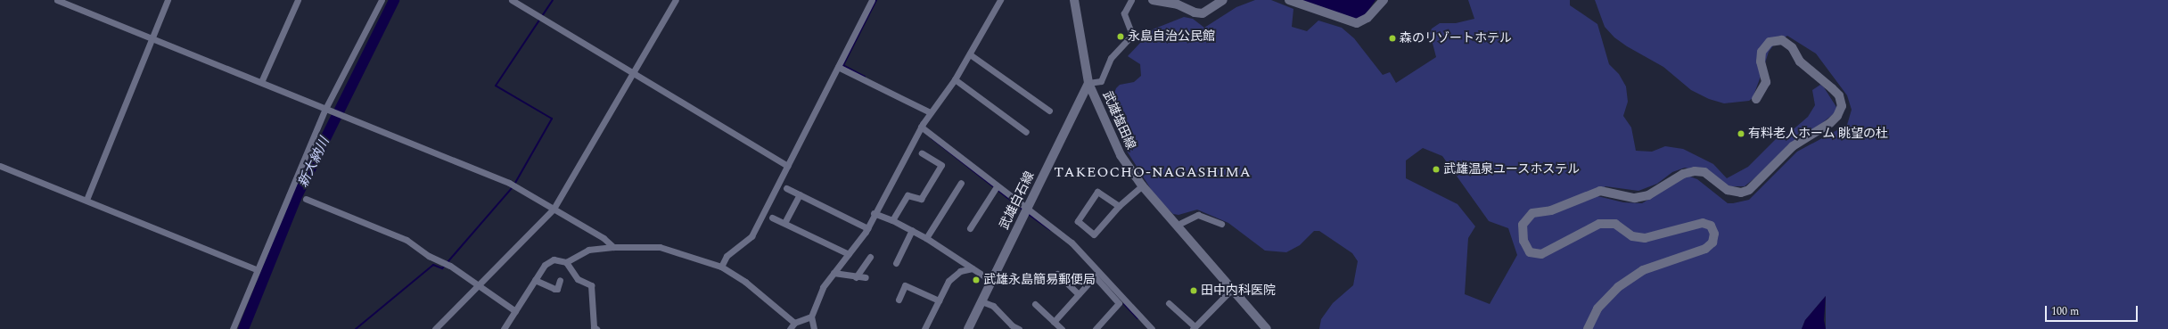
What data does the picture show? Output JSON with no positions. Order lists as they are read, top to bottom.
{
  "streets": {
    "street": ["武雄塩田線", "武雄白石線"]
  },
  "crossings": [
    ["武雄塩田線", "武雄白石線"]
  ],
  "districts": ["TAKEOCHO-NAGASHIMA"],
  "water": ["新大納川"],
  "places": [
    "永島自治公民館",
    "森のリゾートホテル",
    "有料老人ホーム 眺望の杜",
    "武雄温泉ユースホステル",
    "武雄永島簡易郵便局",
    "田中内科医院"
  ],
  "scale_bar": "100 m"
}
